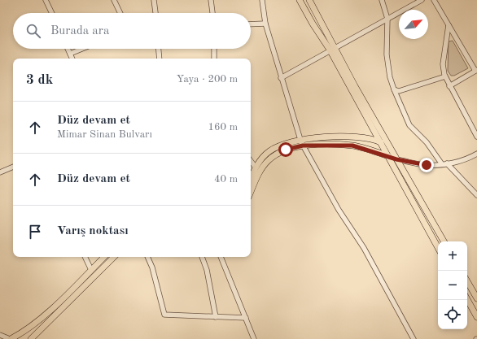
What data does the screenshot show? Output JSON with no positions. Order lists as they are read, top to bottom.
{
  "north": "top right",
  "page": {
    "search": "Burada ara",
    "heading": ["3 dk", "Yaya · 200 m"],
    "list": [
      ["Düz devam et", "Mimar Sinan Bulvarı", "160 m"],
      ["Düz devam et", "40 m"],
      "Varış noktası"
    ],
    "map_buttons": ["+", "−"]
  }
}
